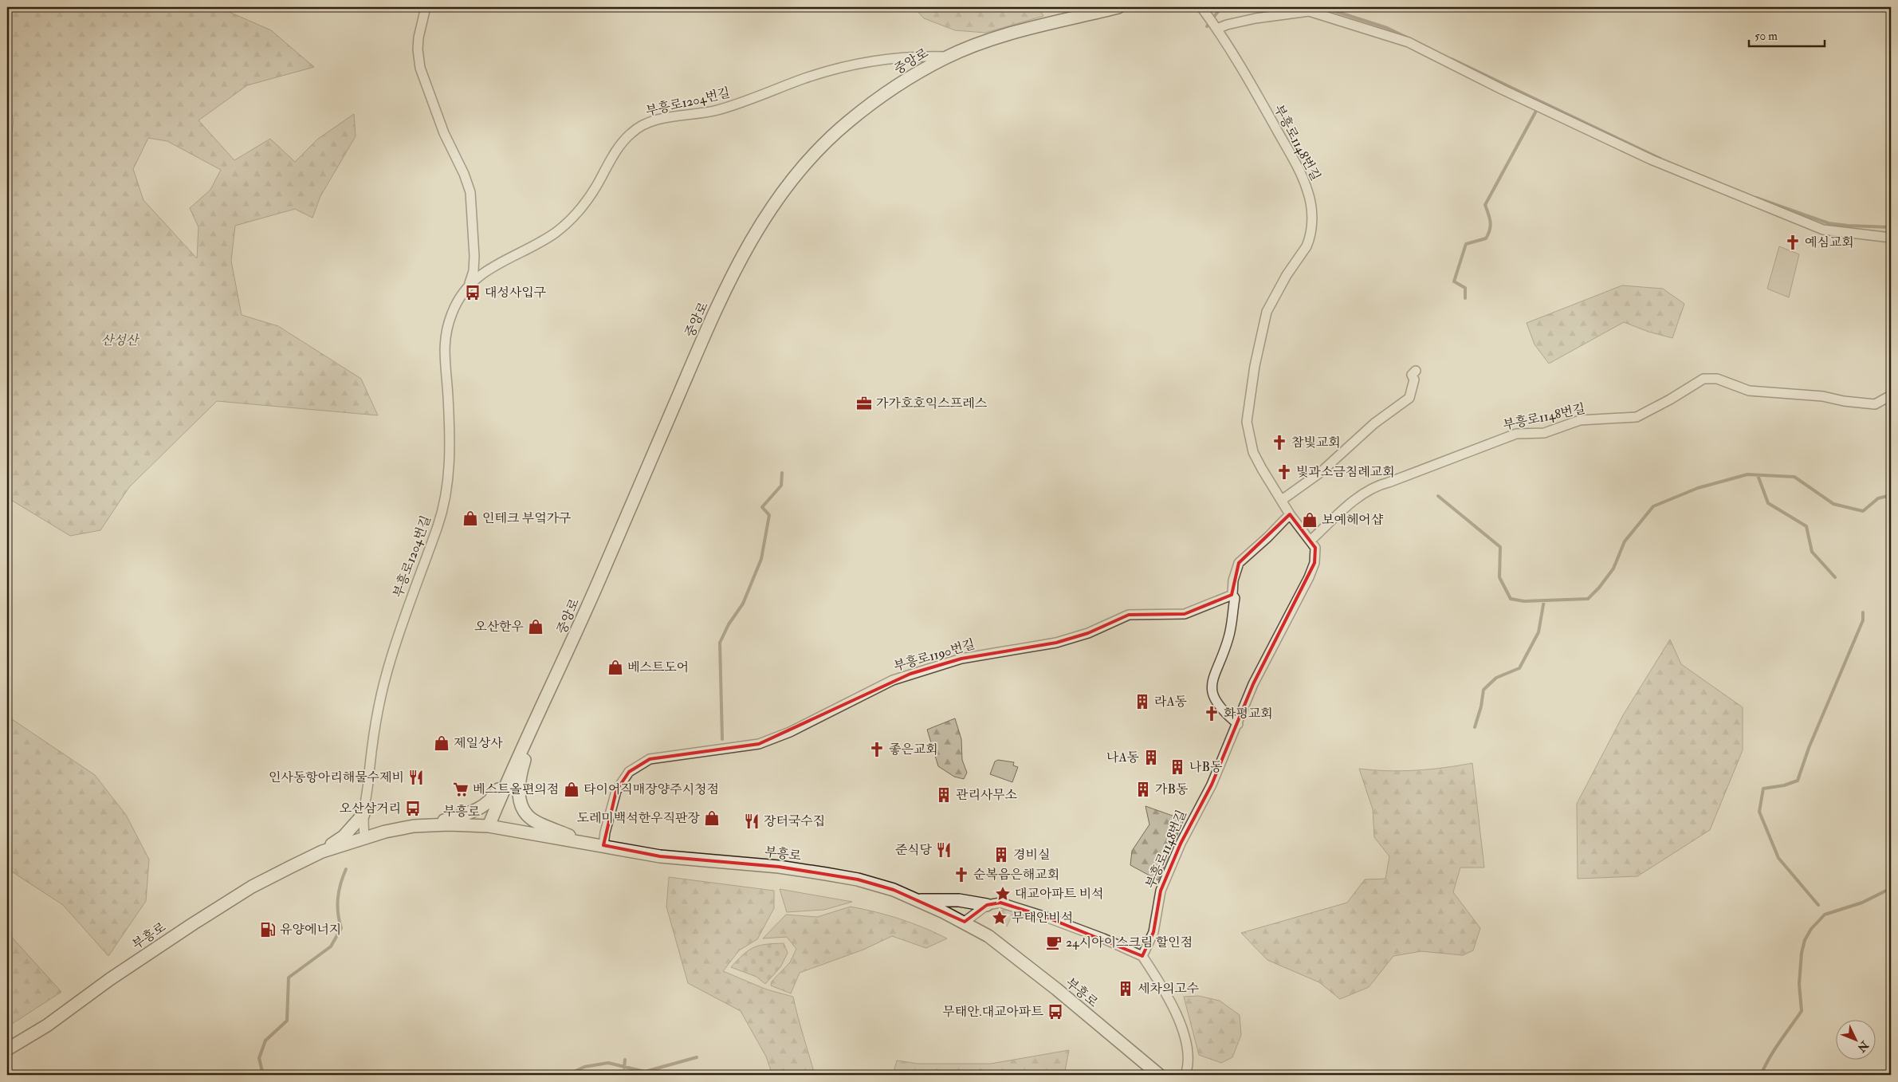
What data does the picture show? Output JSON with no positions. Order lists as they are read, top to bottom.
{
  "streets": {
    "main road": ["중앙로", "부흥로"],
    "street": ["부흥로1204번길", "부흥로1148번길", "부흥로1190번길"]
  },
  "crossings": [
    ["중앙로", "부흥로1204번길"],
    ["중앙로", "부흥로"],
    ["부흥로1204번길", "부흥로"],
    ["부흥로1190번길", "부흥로"]
  ],
  "parks": ["산성산"],
  "places": {
    "church": [
      "예심교회",
      "참빛교회",
      "빛과소금침례교회",
      "화평교회",
      "좋은교회",
      "순복음은해교회"
    ],
    "bus stop": ["대성사입구", "오산삼거리", "무태안.대교아파트"],
    "office": ["가가호호익스프레스"],
    "shop": [
      "인테크 부엌가구",
      "보예헤어샵",
      "오산한우",
      "베스트도어",
      "제일상사",
      "타이어직매장양주시청점",
      "도레미백석한우직판장"
    ],
    "building": [
      "라A동",
      "나A동",
      "나B동",
      "가B동",
      "관리사무소",
      "경비실",
      "세차의고수"
    ],
    "restaurant": ["인사동항아리해물수제비", "장터국수집", "준식당"],
    "supermarket": ["베스트올편의점"],
    "place": ["대교아파트 비석", "무태안비석"],
    "fuel station": ["유양에너지"],
    "cafe": ["24시아이스크림 할인점"]
  },
  "scale_bar": "50 m",
  "north": "bottom right"
}
